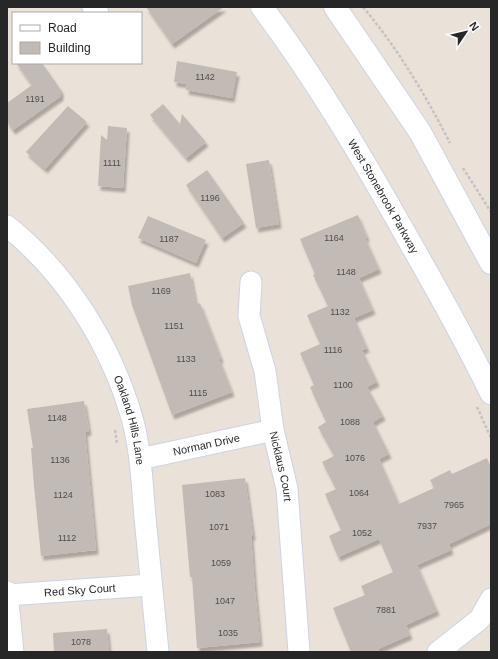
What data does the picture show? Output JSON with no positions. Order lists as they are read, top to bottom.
{
  "streets": {
    "street": [
      "West Stonebrook Parkway",
      "Oakland Hills Lane",
      "Norman Drive",
      "Nicklaus Court",
      "Red Sky Court"
    ]
  },
  "crossings": [
    ["Oakland Hills Lane", "Norman Drive"],
    ["Oakland Hills Lane", "Red Sky Court"],
    ["Norman Drive", "Nicklaus Court"]
  ],
  "house_numbers": [
    "1142",
    "1191",
    "1111",
    "1196",
    "1164",
    "1187",
    "1148",
    "1169",
    "1132",
    "1151",
    "1116",
    "1133",
    "1100",
    "1115",
    "1148",
    "1088",
    "1076",
    "1136",
    "1064",
    "1083",
    "1124",
    "7965",
    "7937",
    "1071",
    "1052",
    "1112",
    "1059",
    "1047",
    "7881",
    "1035",
    "1078"
  ],
  "legend": ["Road", "Building"],
  "north": "top right"
}
